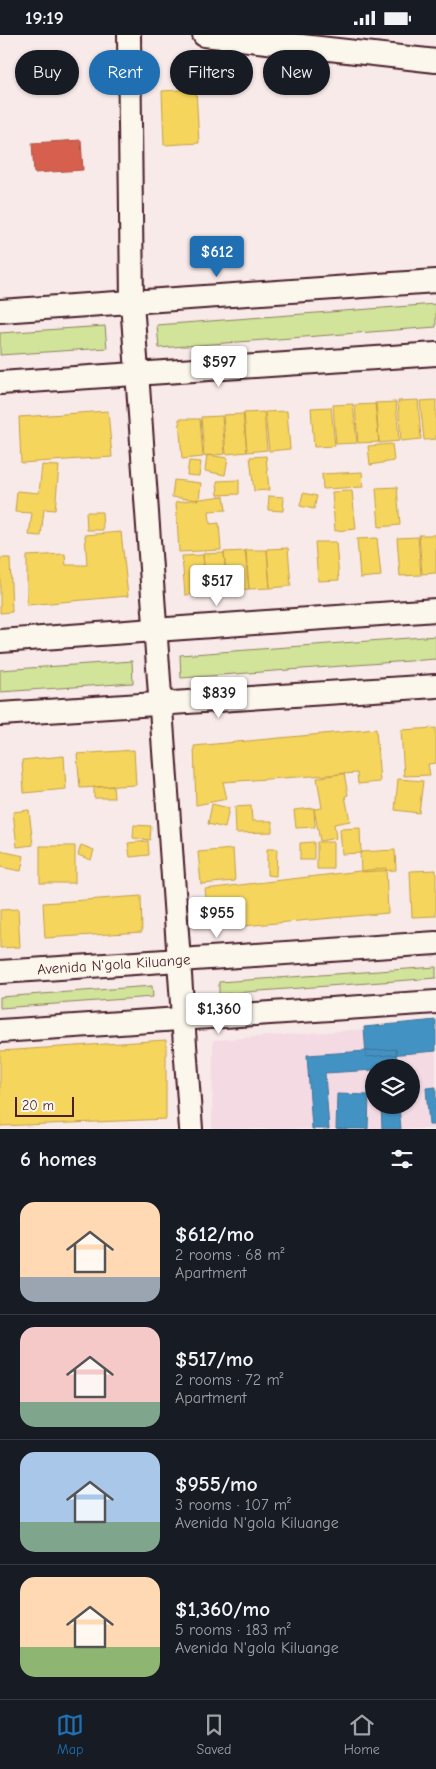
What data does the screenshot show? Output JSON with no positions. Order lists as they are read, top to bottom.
{
  "streets": {
    "street": ["Avenida N'gola Kiluange"]
  },
  "scale_bar": "20 m",
  "page": {
    "status": "19:19",
    "chip": [
      "Buy",
      "Rent",
      "Filters",
      "New"
    ],
    "price": [
      "$612",
      "$597",
      "$517",
      "$839",
      "$955",
      "$1,360"
    ],
    "scale": "20 m",
    "heading": "6 homes",
    "list": [
      {
        "name": "$612/mo",
        "note": "2 rooms · 68 m² · Apartment"
      },
      {
        "name": "$517/mo",
        "note": "2 rooms · 72 m² · Apartment"
      },
      {
        "name": "$955/mo",
        "note": "3 rooms · 107 m² · Avenida N'gola Kiluange"
      },
      {
        "name": "$1,360/mo",
        "note": "5 rooms · 183 m² · Avenida N'gola Kiluange"
      }
    ],
    "tabs": ["Map", "Saved", "Home"]
  }
}
